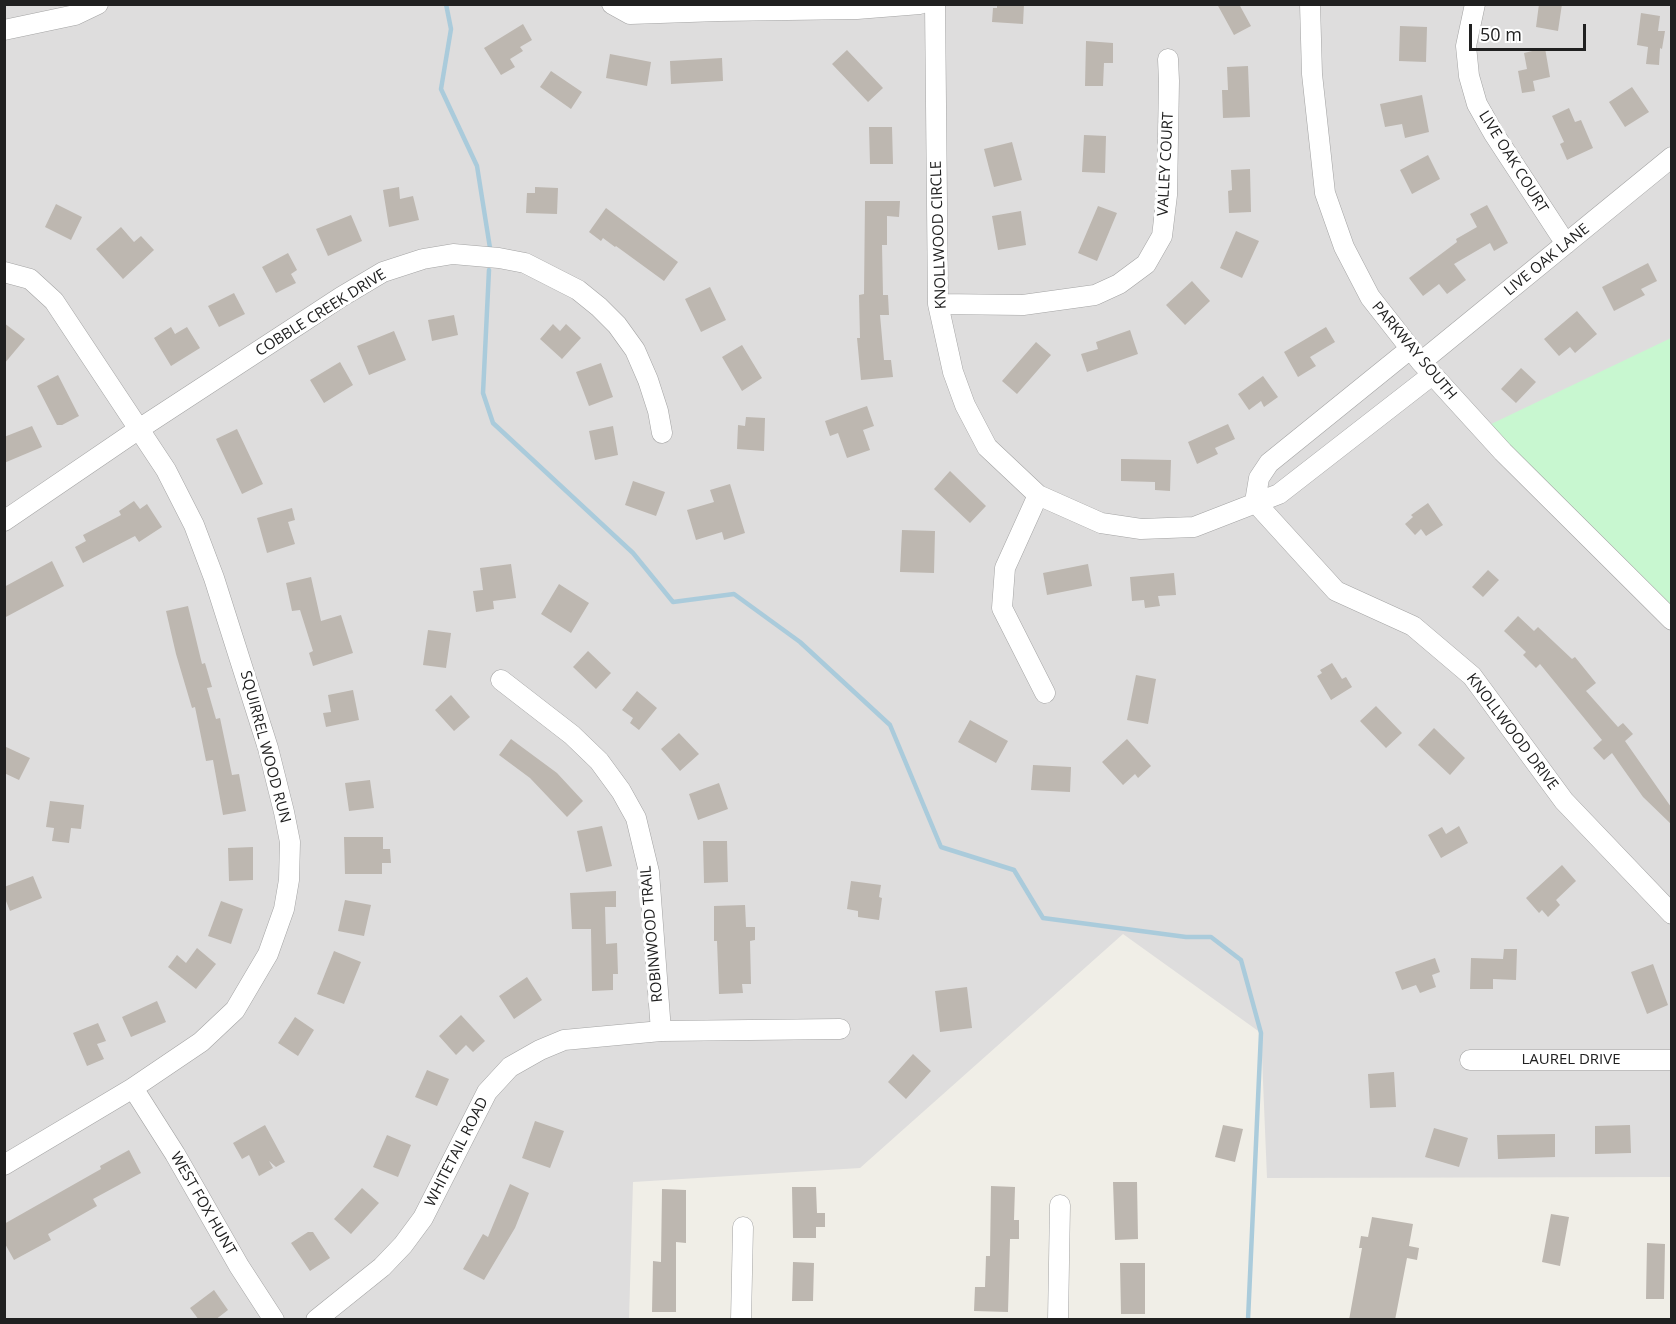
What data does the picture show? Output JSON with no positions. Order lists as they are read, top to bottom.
{
  "streets": {
    "street": [
      "LIVE OAK COURT",
      "VALLEY COURT",
      "KNOLLWOOD CIRCLE",
      "LIVE OAK LANE",
      "COBBLE CREEK DRIVE",
      "PARKWAY SOUTH",
      "KNOLLWOOD DRIVE",
      "SQUIRREL WOOD RUN",
      "ROBINWOOD TRAIL",
      "LAUREL DRIVE",
      "WHITETAIL ROAD",
      "WEST FOX HUNT"
    ]
  },
  "crossings": [
    ["LIVE OAK COURT", "LIVE OAK LANE"],
    ["VALLEY COURT", "KNOLLWOOD CIRCLE"],
    ["KNOLLWOOD CIRCLE", "LIVE OAK LANE"],
    ["KNOLLWOOD CIRCLE", "PARKWAY SOUTH"],
    ["KNOLLWOOD CIRCLE", "KNOLLWOOD DRIVE"],
    ["LIVE OAK LANE", "PARKWAY SOUTH"],
    ["COBBLE CREEK DRIVE", "SQUIRREL WOOD RUN"],
    ["SQUIRREL WOOD RUN", "WEST FOX HUNT"],
    ["ROBINWOOD TRAIL", "WHITETAIL ROAD"]
  ],
  "scale_bar": "50 m"
}
